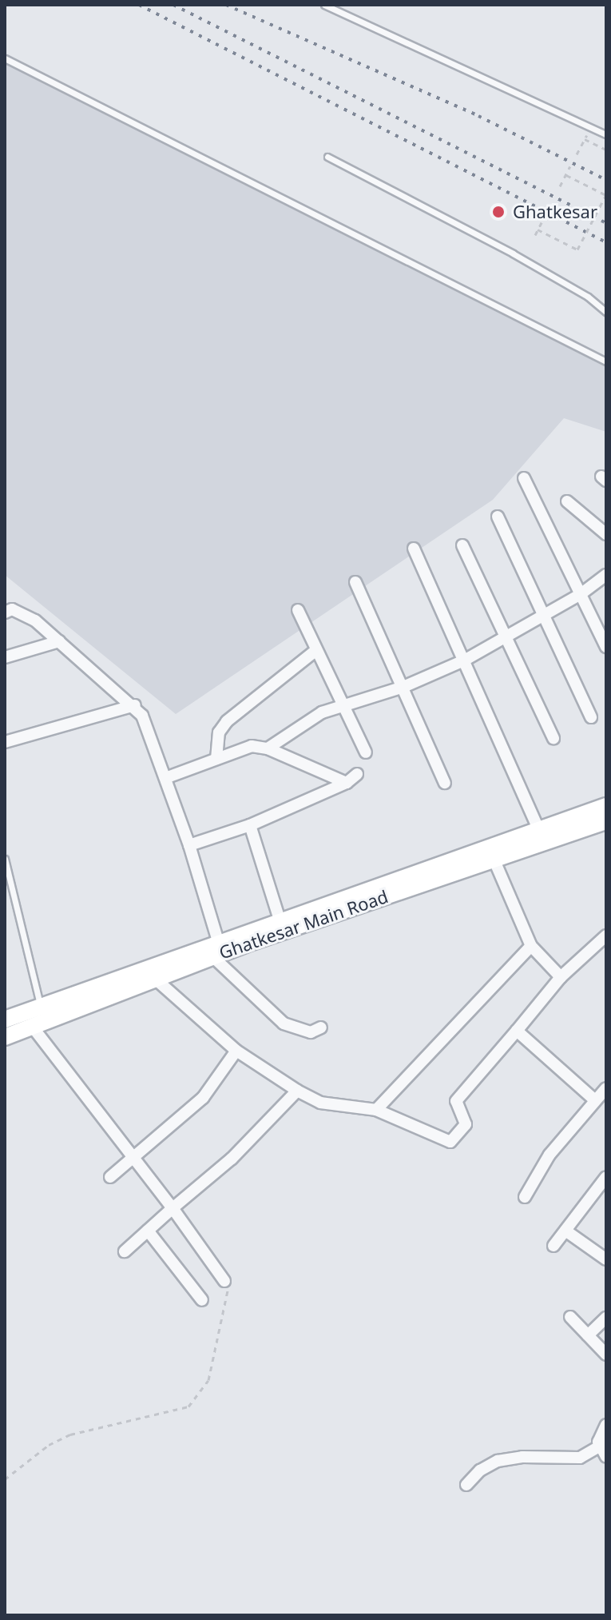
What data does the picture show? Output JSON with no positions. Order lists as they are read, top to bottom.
{
  "streets": {
    "main road": ["Ghatkesar Main Road"]
  },
  "places": ["Ghatkesar"]
}
